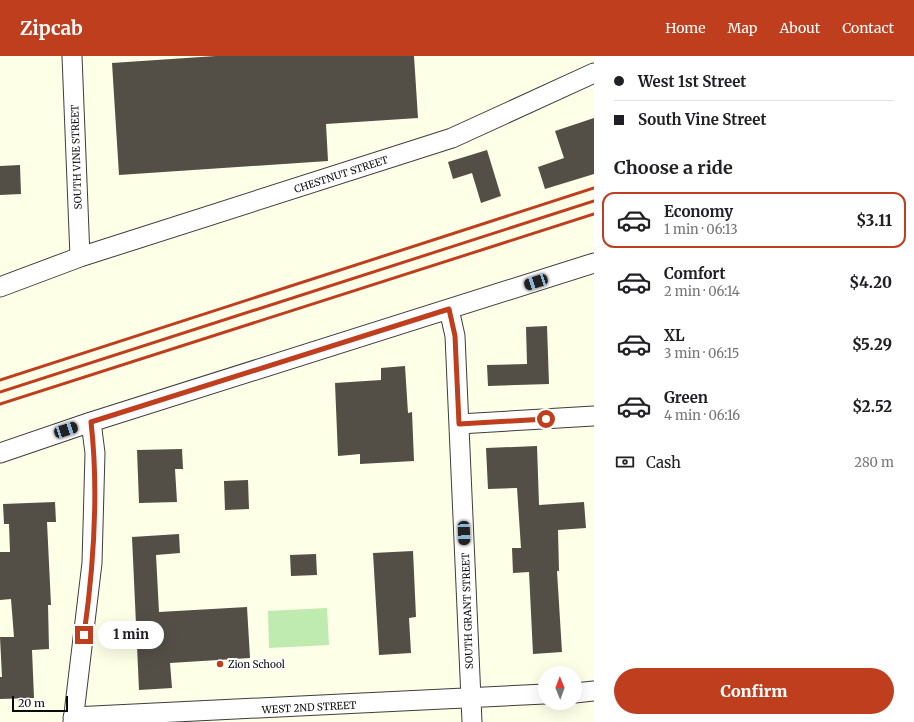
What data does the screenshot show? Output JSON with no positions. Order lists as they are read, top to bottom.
{
  "streets": {
    "street": [
      "SOUTH VINE STREET",
      "CHESTNUT STREET",
      "SOUTH GRANT STREET",
      "WEST 2ND STREET"
    ]
  },
  "crossings": [
    ["SOUTH VINE STREET", "CHESTNUT STREET"],
    ["SOUTH GRANT STREET", "WEST 2ND STREET"]
  ],
  "places": ["Zion School"],
  "scale_bar": "20 m",
  "north": "top",
  "page": {
    "header": "Zipcab",
    "nav": [
      "Home",
      "Map",
      "About",
      "Contact"
    ],
    "banner": ["West 1st Street", "South Vine Street"],
    "heading": "Choose a ride",
    "list": [
      {
        "name": "Economy",
        "note": "1 min · 06:13",
        "value": "$3.11"
      },
      {
        "name": "Comfort",
        "note": "2 min · 06:14",
        "value": "$4.20"
      },
      {
        "name": "XL",
        "note": "3 min · 06:15",
        "value": "$5.29"
      },
      {
        "name": "Green",
        "note": "4 min · 06:16",
        "value": "$2.52"
      }
    ],
    "pay": ["Cash", "280 m"],
    "bubble": "1 min",
    "buttons": "Confirm",
    "scale": "20 m"
  }
}
